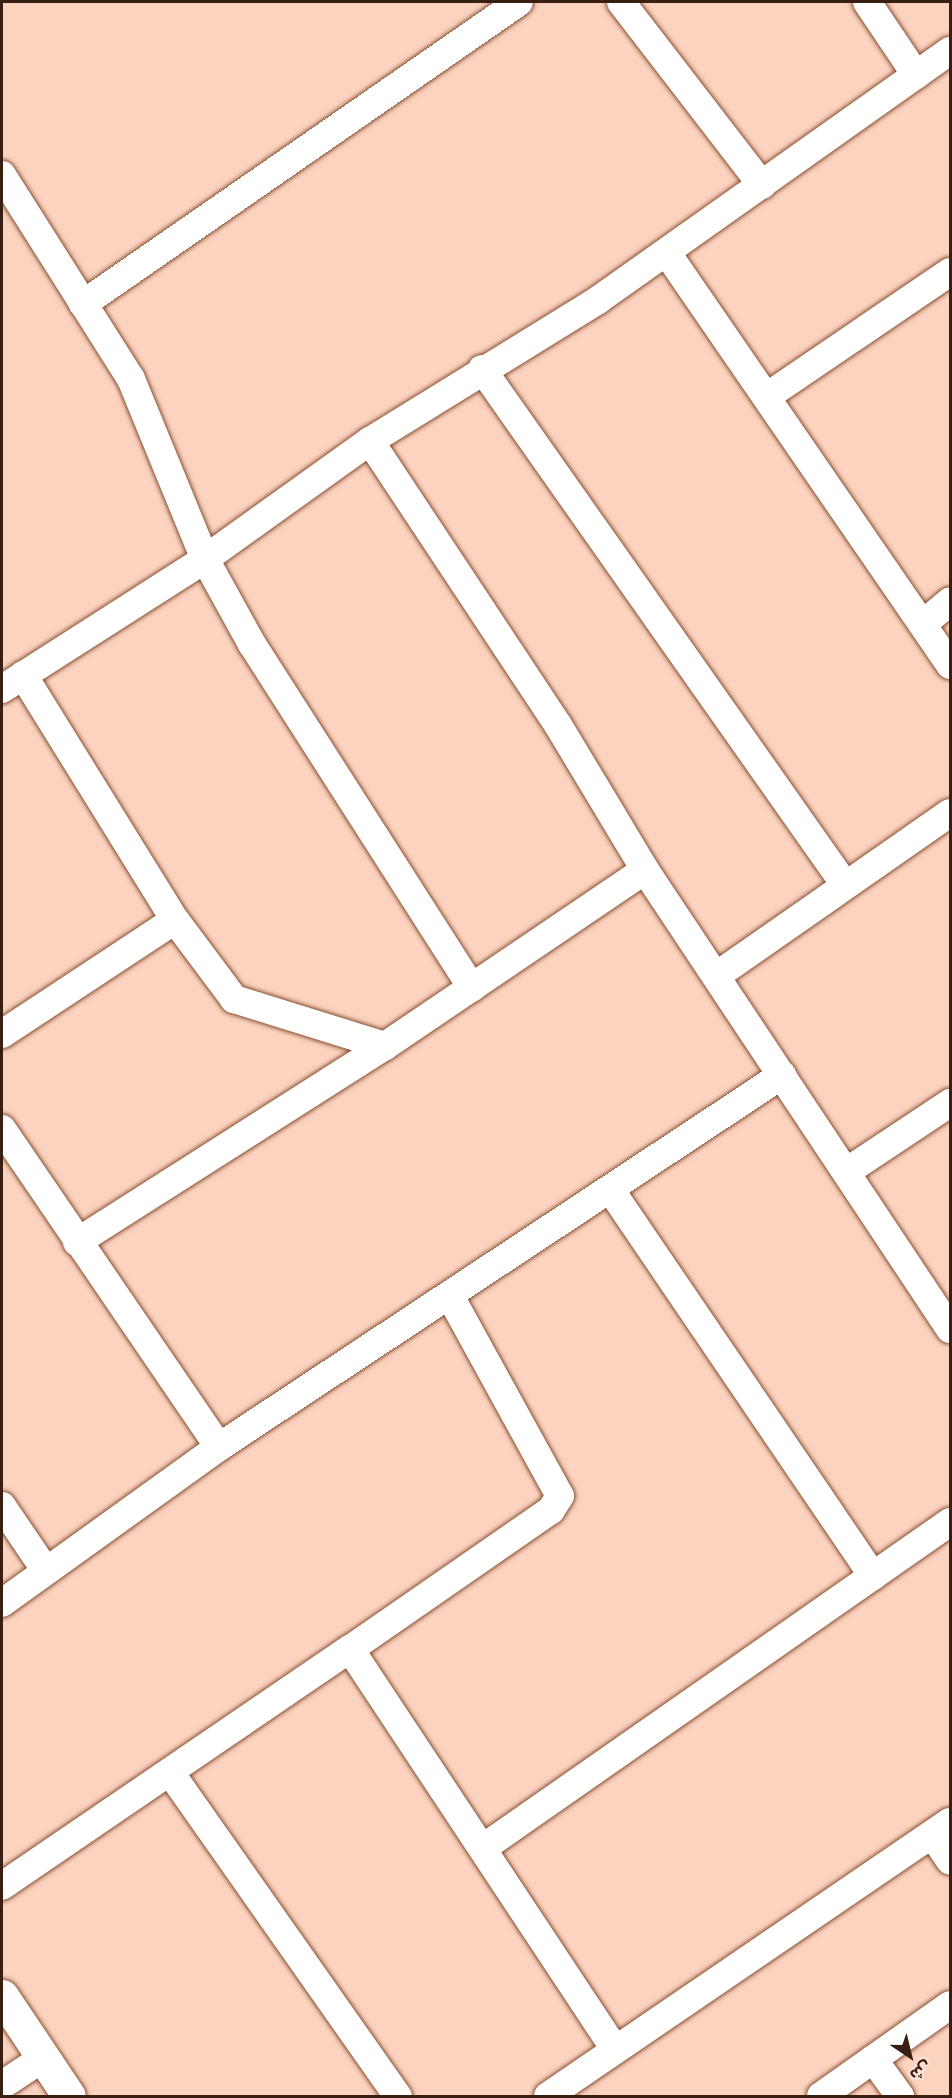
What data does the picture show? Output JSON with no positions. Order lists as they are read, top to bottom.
{
  "north": "bottom right"
}
